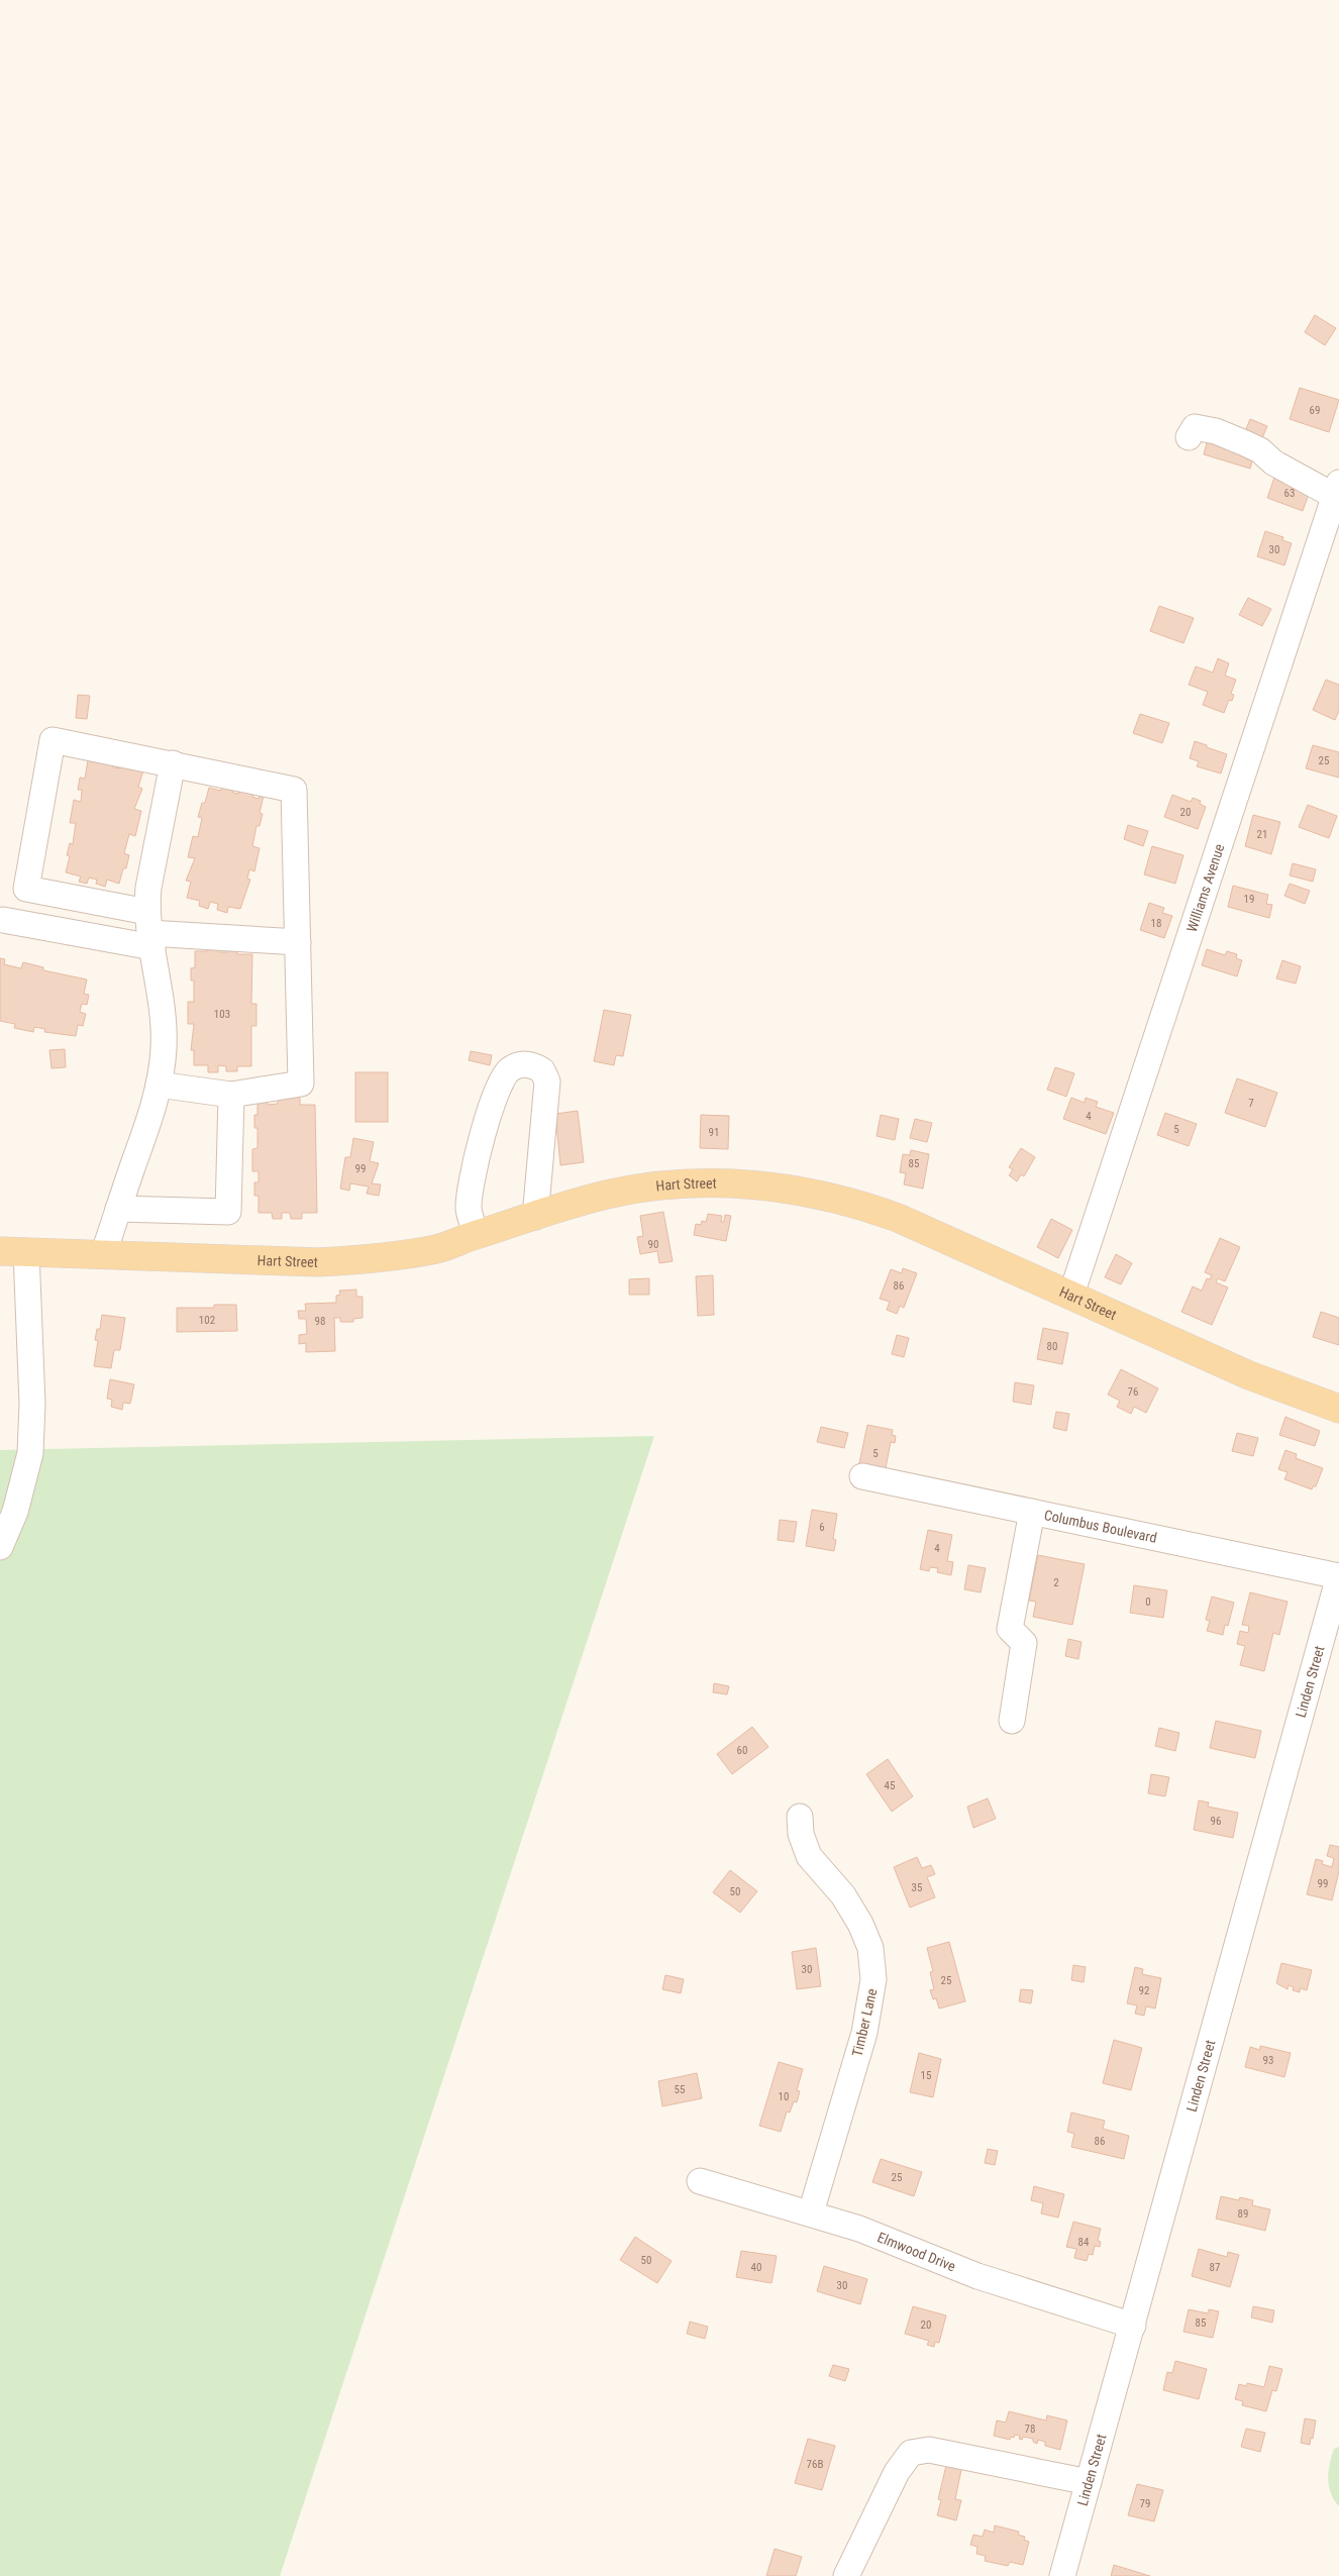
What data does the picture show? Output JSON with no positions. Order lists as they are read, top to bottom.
{
  "streets": {
    "main road": ["Hart Street"],
    "street": [
      "Williams Avenue",
      "Columbus Boulevard",
      "Linden Street",
      "Timber Lane",
      "Elmwood Drive"
    ]
  },
  "crossings": [
    ["Williams Avenue", "Hart Street"],
    ["Columbus Boulevard", "Linden Street"],
    ["Linden Street", "Elmwood Drive"],
    ["Timber Lane", "Elmwood Drive"]
  ],
  "house_numbers": [
    "69",
    "63",
    "30",
    "25",
    "20",
    "21",
    "19",
    "18",
    "103",
    "7",
    "4",
    "5",
    "91",
    "85",
    "99",
    "90",
    "86",
    "102",
    "98",
    "80",
    "76",
    "5",
    "6",
    "4",
    "2",
    "0",
    "60",
    "45",
    "96",
    "99",
    "35",
    "50",
    "30",
    "25",
    "92",
    "93",
    "15",
    "55",
    "10",
    "86",
    "25",
    "89",
    "84",
    "50",
    "40",
    "87",
    "30",
    "85",
    "20",
    "78",
    "76B",
    "79"
  ]
}
